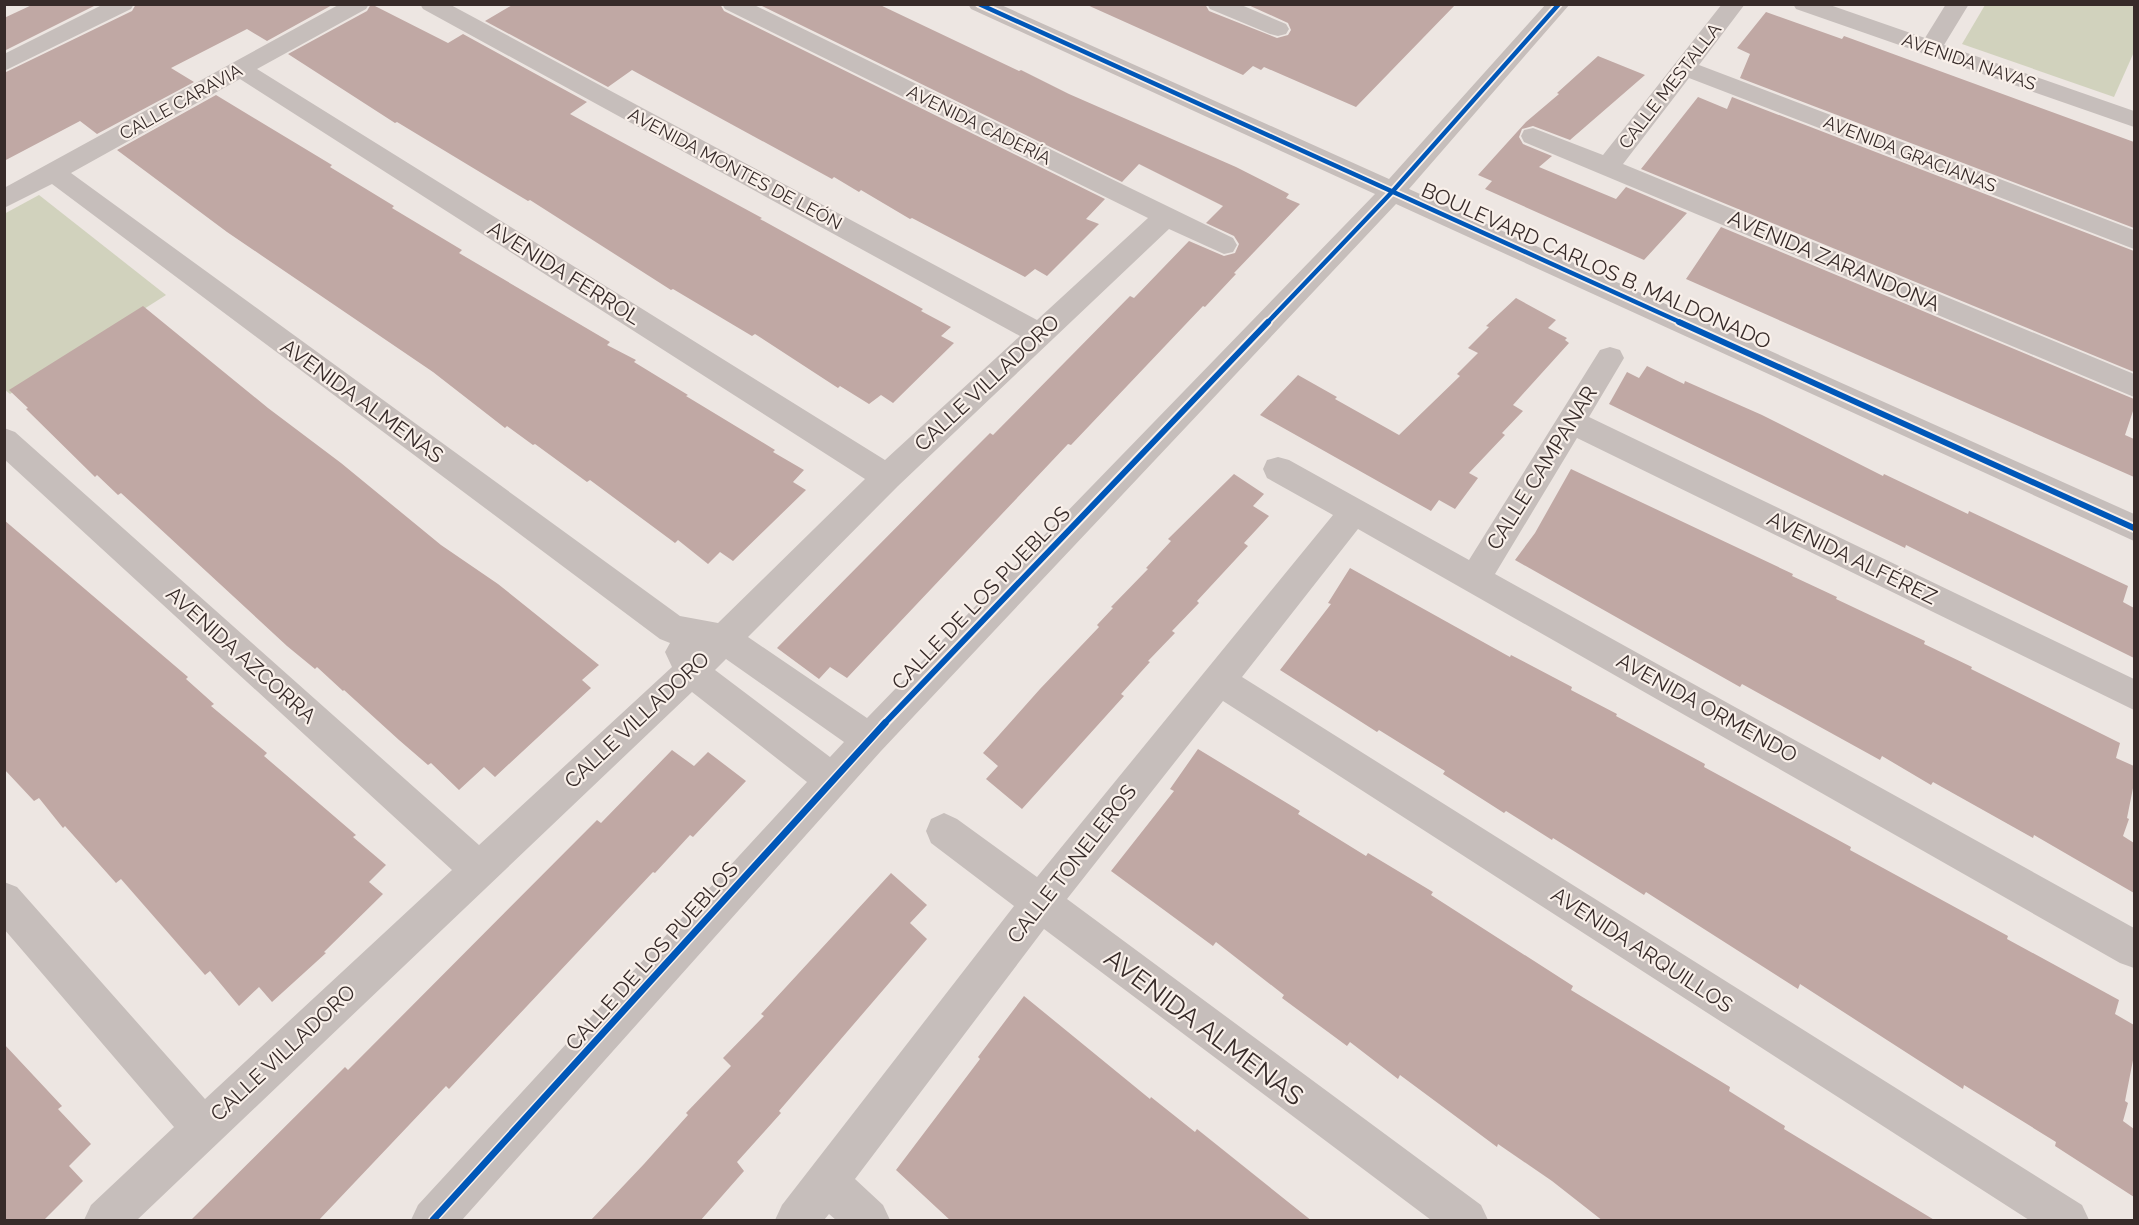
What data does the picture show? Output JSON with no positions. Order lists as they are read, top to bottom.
{
  "streets": {
    "street": [
      "AVENIDA NAVAS",
      "CALLE MESTALLA",
      "CALLE CARAVIA",
      "AVENIDA CADERÍA",
      "AVENIDA GRACIANAS",
      "AVENIDA MONTES DE LEÓN",
      "AVENIDA ZARANDONA",
      "BOULEVARD CARLOS B. MALDONADO",
      "AVENIDA FERROL",
      "CALLE VILLADORO",
      "AVENIDA ALMENAS",
      "CALLE CAMPANAR",
      "AVENIDA ALFÉREZ",
      "CALLE DE LOS PUEBLOS",
      "AVENIDA AZCORRA",
      "AVENIDA ORMENDO",
      "CALLE TONELEROS",
      "AVENIDA ARQUILLOS"
    ]
  },
  "crossings": [
    ["CALLE MESTALLA", "AVENIDA GRACIANAS"],
    ["CALLE MESTALLA", "AVENIDA ZARANDONA"],
    ["CALLE CARAVIA", "AVENIDA FERROL"],
    ["CALLE CARAVIA", "AVENIDA ALMENAS"],
    ["AVENIDA CADERÍA", "CALLE VILLADORO"],
    ["AVENIDA MONTES DE LEÓN", "CALLE VILLADORO"],
    ["BOULEVARD CARLOS B. MALDONADO", "CALLE DE LOS PUEBLOS"],
    ["AVENIDA FERROL", "CALLE VILLADORO"],
    ["CALLE VILLADORO", "AVENIDA ALMENAS"],
    ["CALLE VILLADORO", "AVENIDA AZCORRA"],
    ["AVENIDA ALMENAS", "CALLE DE LOS PUEBLOS"],
    ["AVENIDA ALMENAS", "CALLE TONELEROS"],
    ["CALLE CAMPANAR", "AVENIDA ALFÉREZ"],
    ["CALLE CAMPANAR", "AVENIDA ORMENDO"],
    ["AVENIDA ORMENDO", "CALLE TONELEROS"],
    ["CALLE TONELEROS", "AVENIDA ARQUILLOS"]
  ]
}
